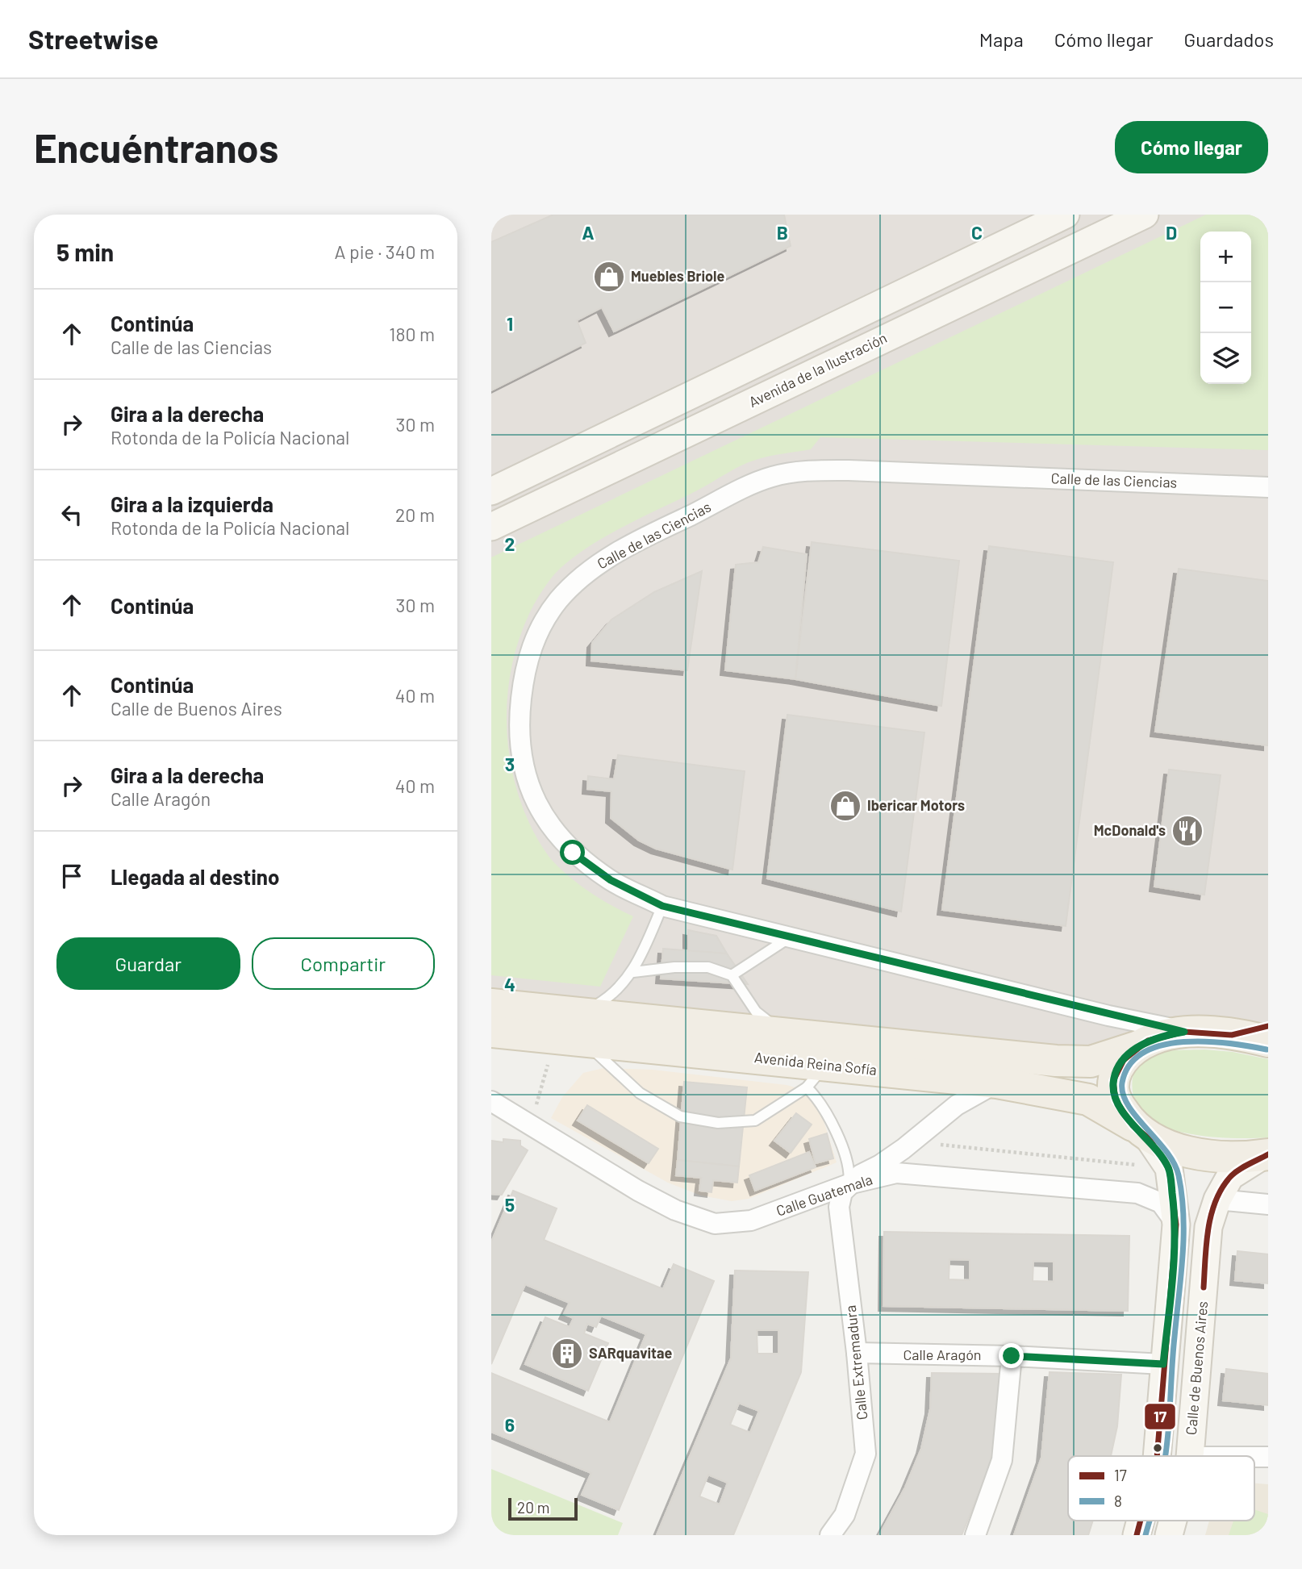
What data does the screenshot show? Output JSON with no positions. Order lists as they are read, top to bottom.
{
  "streets": {
    "main road": ["Avenida Reina Sofía"],
    "street": [
      "Avenida de la Ilustración",
      "Calle de las Ciencias",
      "Calle Guatemala",
      "Calle Aragón",
      "Calle Extremadura",
      "Calle de Buenos Aires"
    ]
  },
  "crossings": [
    ["Calle de las Ciencias", "Avenida Reina Sofía"],
    ["Avenida Reina Sofía", "Calle de Buenos Aires"],
    ["Calle Guatemala", "Calle Extremadura"],
    ["Calle Aragón", "Calle Extremadura"]
  ],
  "places": {
    "shop": ["Muebles Briole", "Ibericar Motors"],
    "restaurant": ["McDonald's"],
    "building": ["SARquavitae"]
  },
  "lines": ["transit line 17", "transit line 8"],
  "legend": ["17", "8"],
  "scale_bar": "20 m",
  "page": {
    "header": "Streetwise",
    "nav": ["Mapa", "Cómo llegar", "Guardados"],
    "buttons": [
      "Cómo llegar",
      ["Guardar", "Compartir"]
    ],
    "title": "Encuéntranos",
    "heading": ["5 min", "A pie · 340 m"],
    "map_buttons": ["+", "−"],
    "list": [
      ["Continúa", "Calle de las Ciencias", "180 m"],
      ["Gira a la derecha", "Rotonda de la Policía Nacional", "30 m"],
      ["Gira a la izquierda", "Rotonda de la Policía Nacional", "20 m"],
      ["Continúa", "30 m"],
      ["Continúa", "Calle de Buenos Aires", "40 m"],
      ["Gira a la derecha", "Calle Aragón", "40 m"],
      "Llegada al destino"
    ],
    "scale": "20 m"
  },
  "grid": {
    "columns": [
      "A",
      "B",
      "C",
      "D"
    ],
    "rows": [
      "1",
      "2",
      "3",
      "4",
      "5",
      "6"
    ]
  }
}
